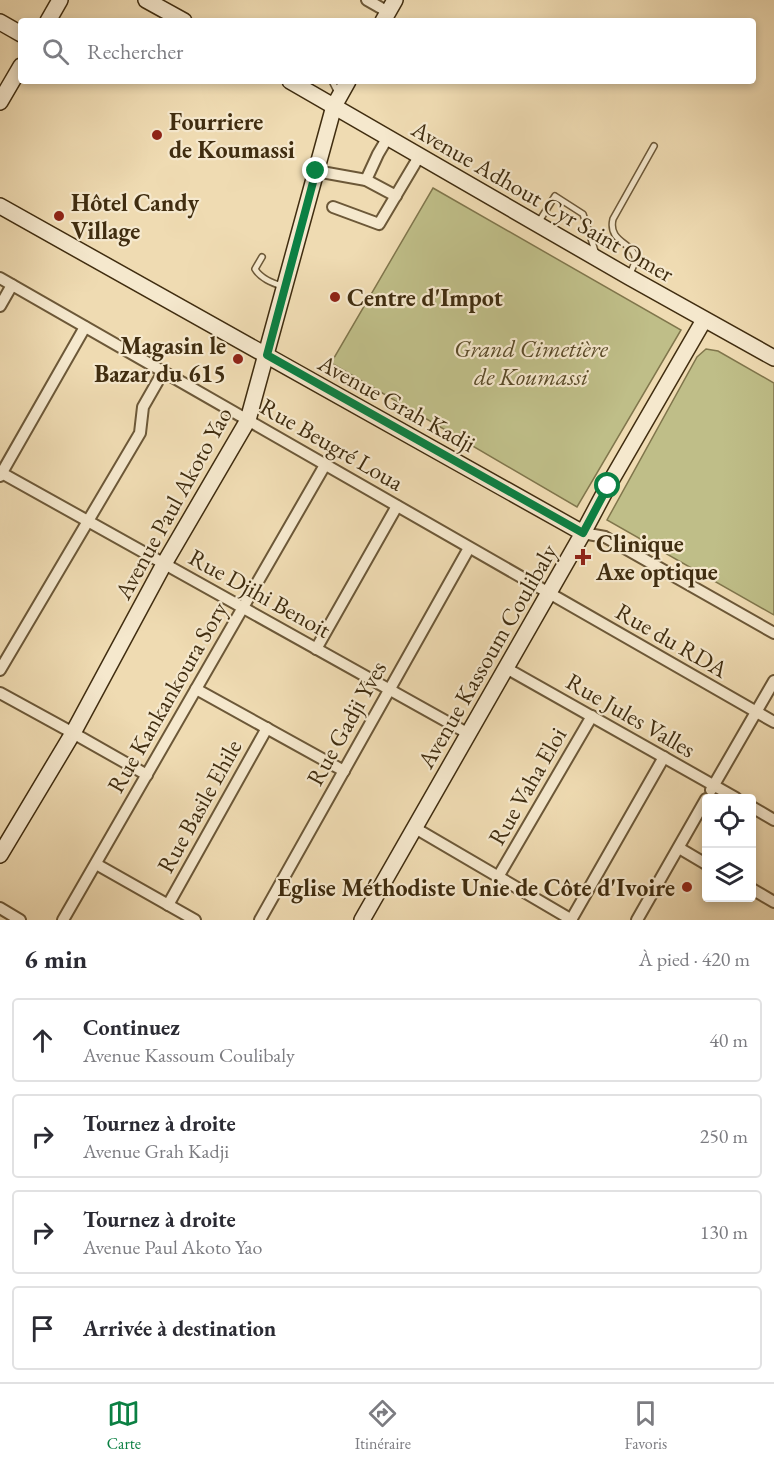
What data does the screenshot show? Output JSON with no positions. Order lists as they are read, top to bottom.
{
  "streets": {
    "street": [
      "Avenue Adhout Cyr Saint Omer",
      "Avenue Grah Kadji",
      "Rue Beugré Loua",
      "Avenue Paul Akoto Yao",
      "Rue Djihi Benoit",
      "Rue du RDA",
      "Avenue Kassoum Coulibaly",
      "Rue Kankankoura Sory",
      "Rue Jules Valles",
      "Rue Gadji Yves",
      "Rue Vaha Eloi",
      "Rue Basile Ehile"
    ]
  },
  "crossings": [
    ["Avenue Adhout Cyr Saint Omer", "Avenue Paul Akoto Yao"],
    ["Avenue Adhout Cyr Saint Omer", "Avenue Kassoum Coulibaly"],
    ["Avenue Grah Kadji", "Avenue Paul Akoto Yao"],
    ["Avenue Grah Kadji", "Avenue Kassoum Coulibaly"],
    ["Rue Beugré Loua", "Avenue Paul Akoto Yao"],
    ["Rue Beugré Loua", "Rue du RDA"],
    ["Rue Beugré Loua", "Avenue Kassoum Coulibaly"],
    ["Rue Beugré Loua", "Rue Kankankoura Sory"],
    ["Rue Beugré Loua", "Rue Gadji Yves"],
    ["Avenue Paul Akoto Yao", "Rue Djihi Benoit"],
    ["Rue Djihi Benoit", "Avenue Kassoum Coulibaly"],
    ["Rue Djihi Benoit", "Rue Kankankoura Sory"],
    ["Rue Djihi Benoit", "Rue Gadji Yves"],
    ["Rue du RDA", "Avenue Kassoum Coulibaly"],
    ["Avenue Kassoum Coulibaly", "Rue Jules Valles"],
    ["Rue Jules Valles", "Rue Vaha Eloi"]
  ],
  "parks": ["Grand Cimetière de Koumassi"],
  "places": {
    "other": [
      "Fourriere de Koumassi",
      "Hôtel Candy Village",
      "Centre d'Impot",
      "Magasin le Bazar du 615",
      "Eglise Méthodiste Unie de Côte d'Ivoire"
    ],
    "health": ["Clinique Axe optique"]
  },
  "page": {
    "search": "Rechercher",
    "heading": ["6 min", "À pied · 420 m"],
    "list": [
      ["Continuez", "Avenue Kassoum Coulibaly", "40 m"],
      ["Tournez à droite", "Avenue Grah Kadji", "250 m"],
      ["Tournez à droite", "Avenue Paul Akoto Yao", "130 m"],
      "Arrivée à destination"
    ],
    "nav": ["Carte", "Itinéraire", "Favoris"]
  }
}
